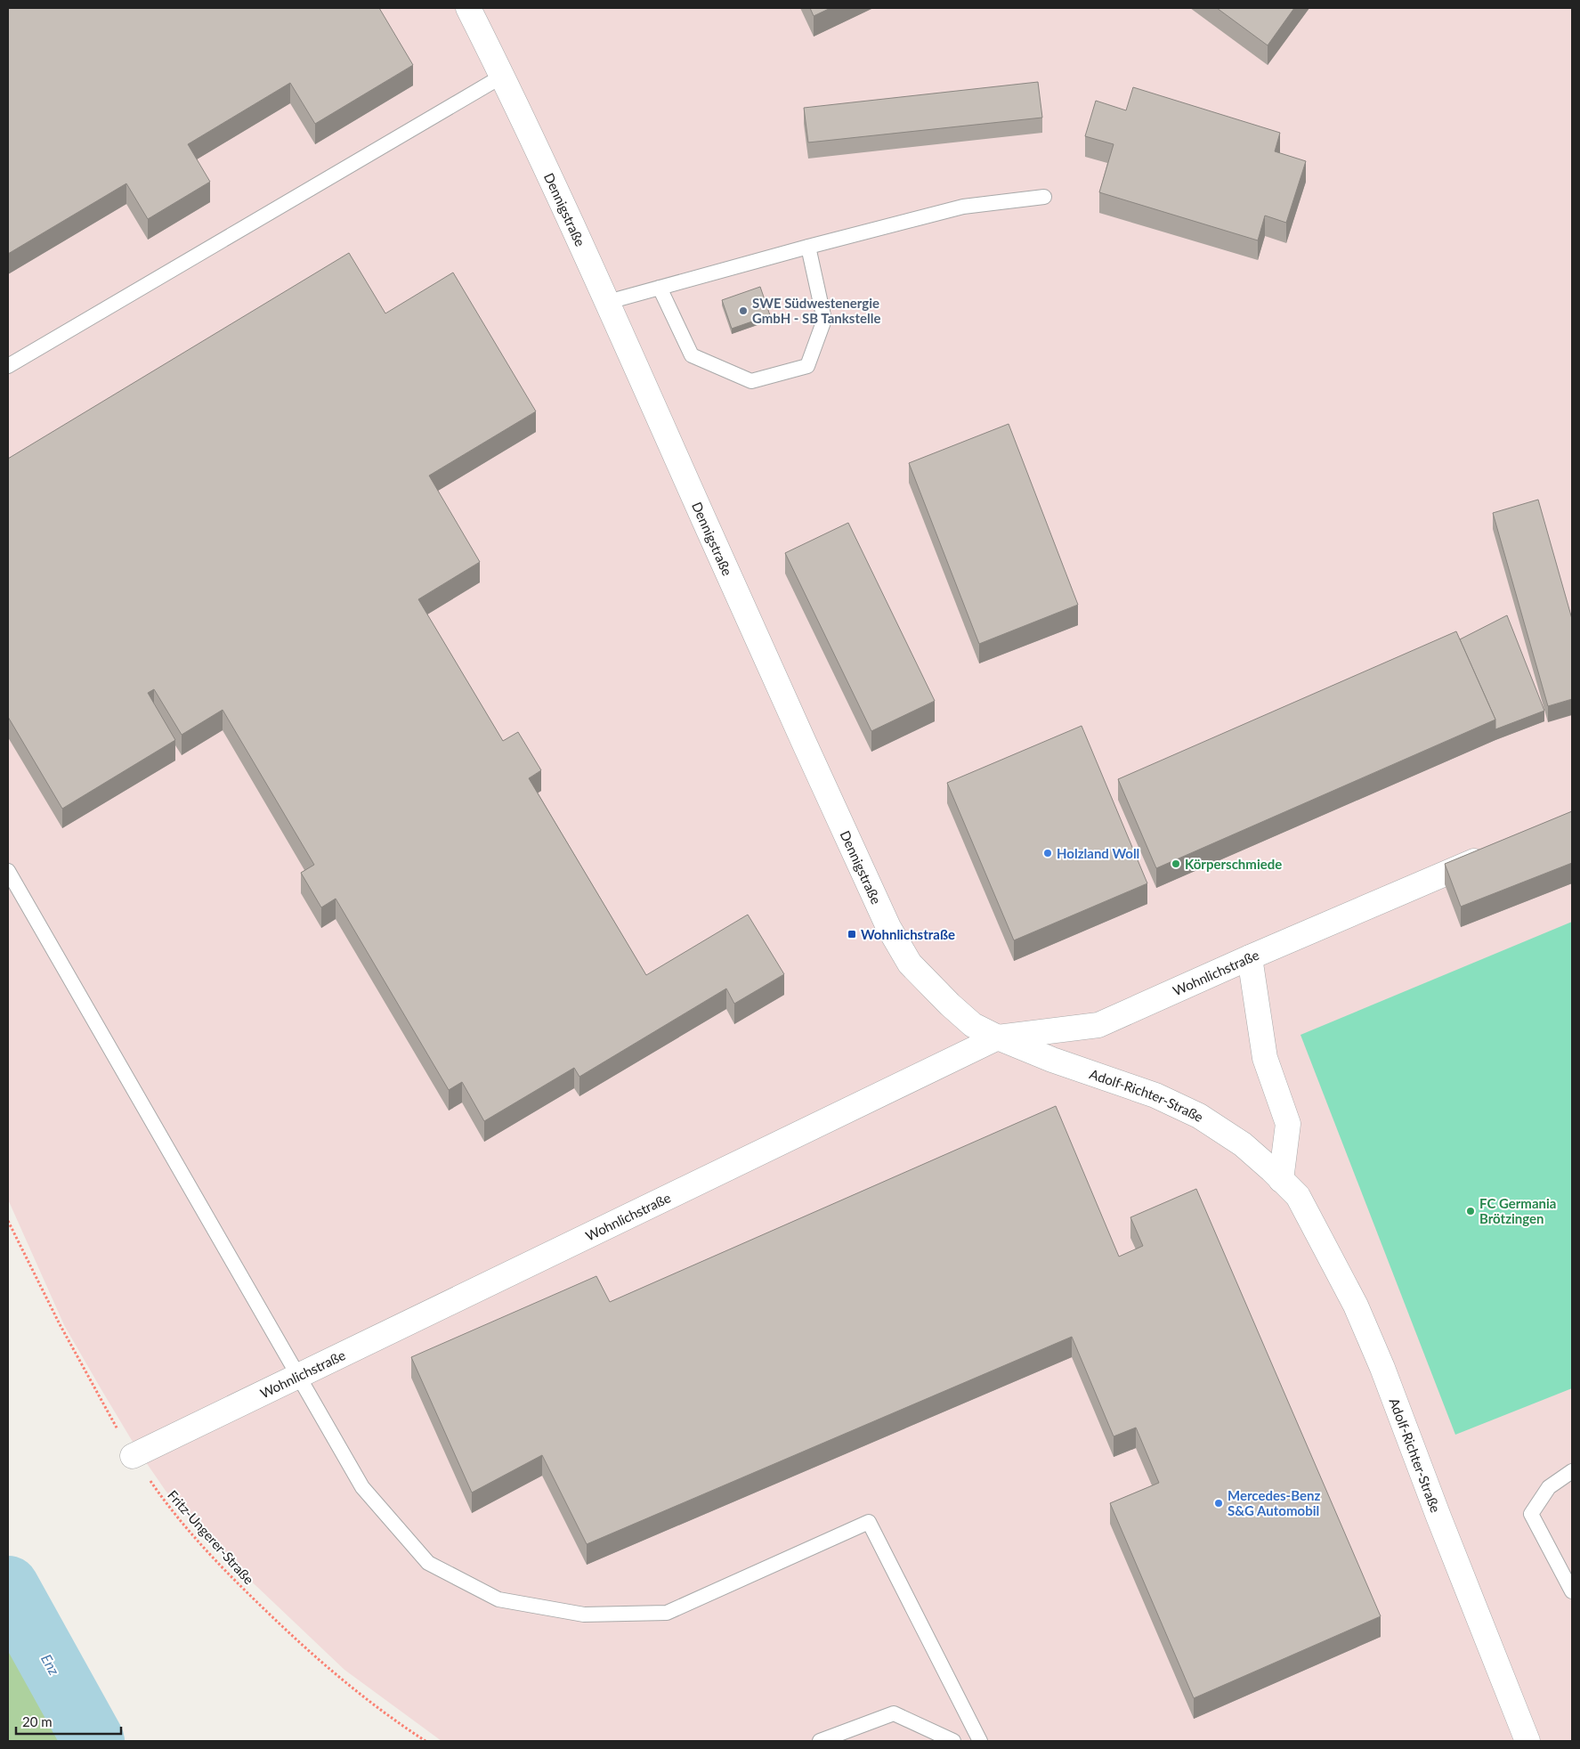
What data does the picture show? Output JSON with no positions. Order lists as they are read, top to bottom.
{
  "streets": {
    "street": ["Dennigstraße", "Wohnlichstraße", "Adolf-Richter-Straße"],
    "path": ["Fritz-Ungerer-Straße"]
  },
  "crossings": [
    ["Dennigstraße", "Wohnlichstraße"],
    ["Dennigstraße", "Adolf-Richter-Straße"],
    ["Wohnlichstraße", "Adolf-Richter-Straße"],
    ["Wohnlichstraße", "Fritz-Ungerer-Straße"]
  ],
  "water": ["Enz"],
  "places": {
    "other": [
      "SWE Südwestenergie GmbH - SB Tankstelle",
      "Holzland Woll",
      "Körperschmiede",
      "FC Germania Brötzingen",
      "Mercedes-Benz S&G Automobil"
    ],
    "transit": ["Wohnlichstraße"]
  },
  "scale_bar": "20 m"
}
